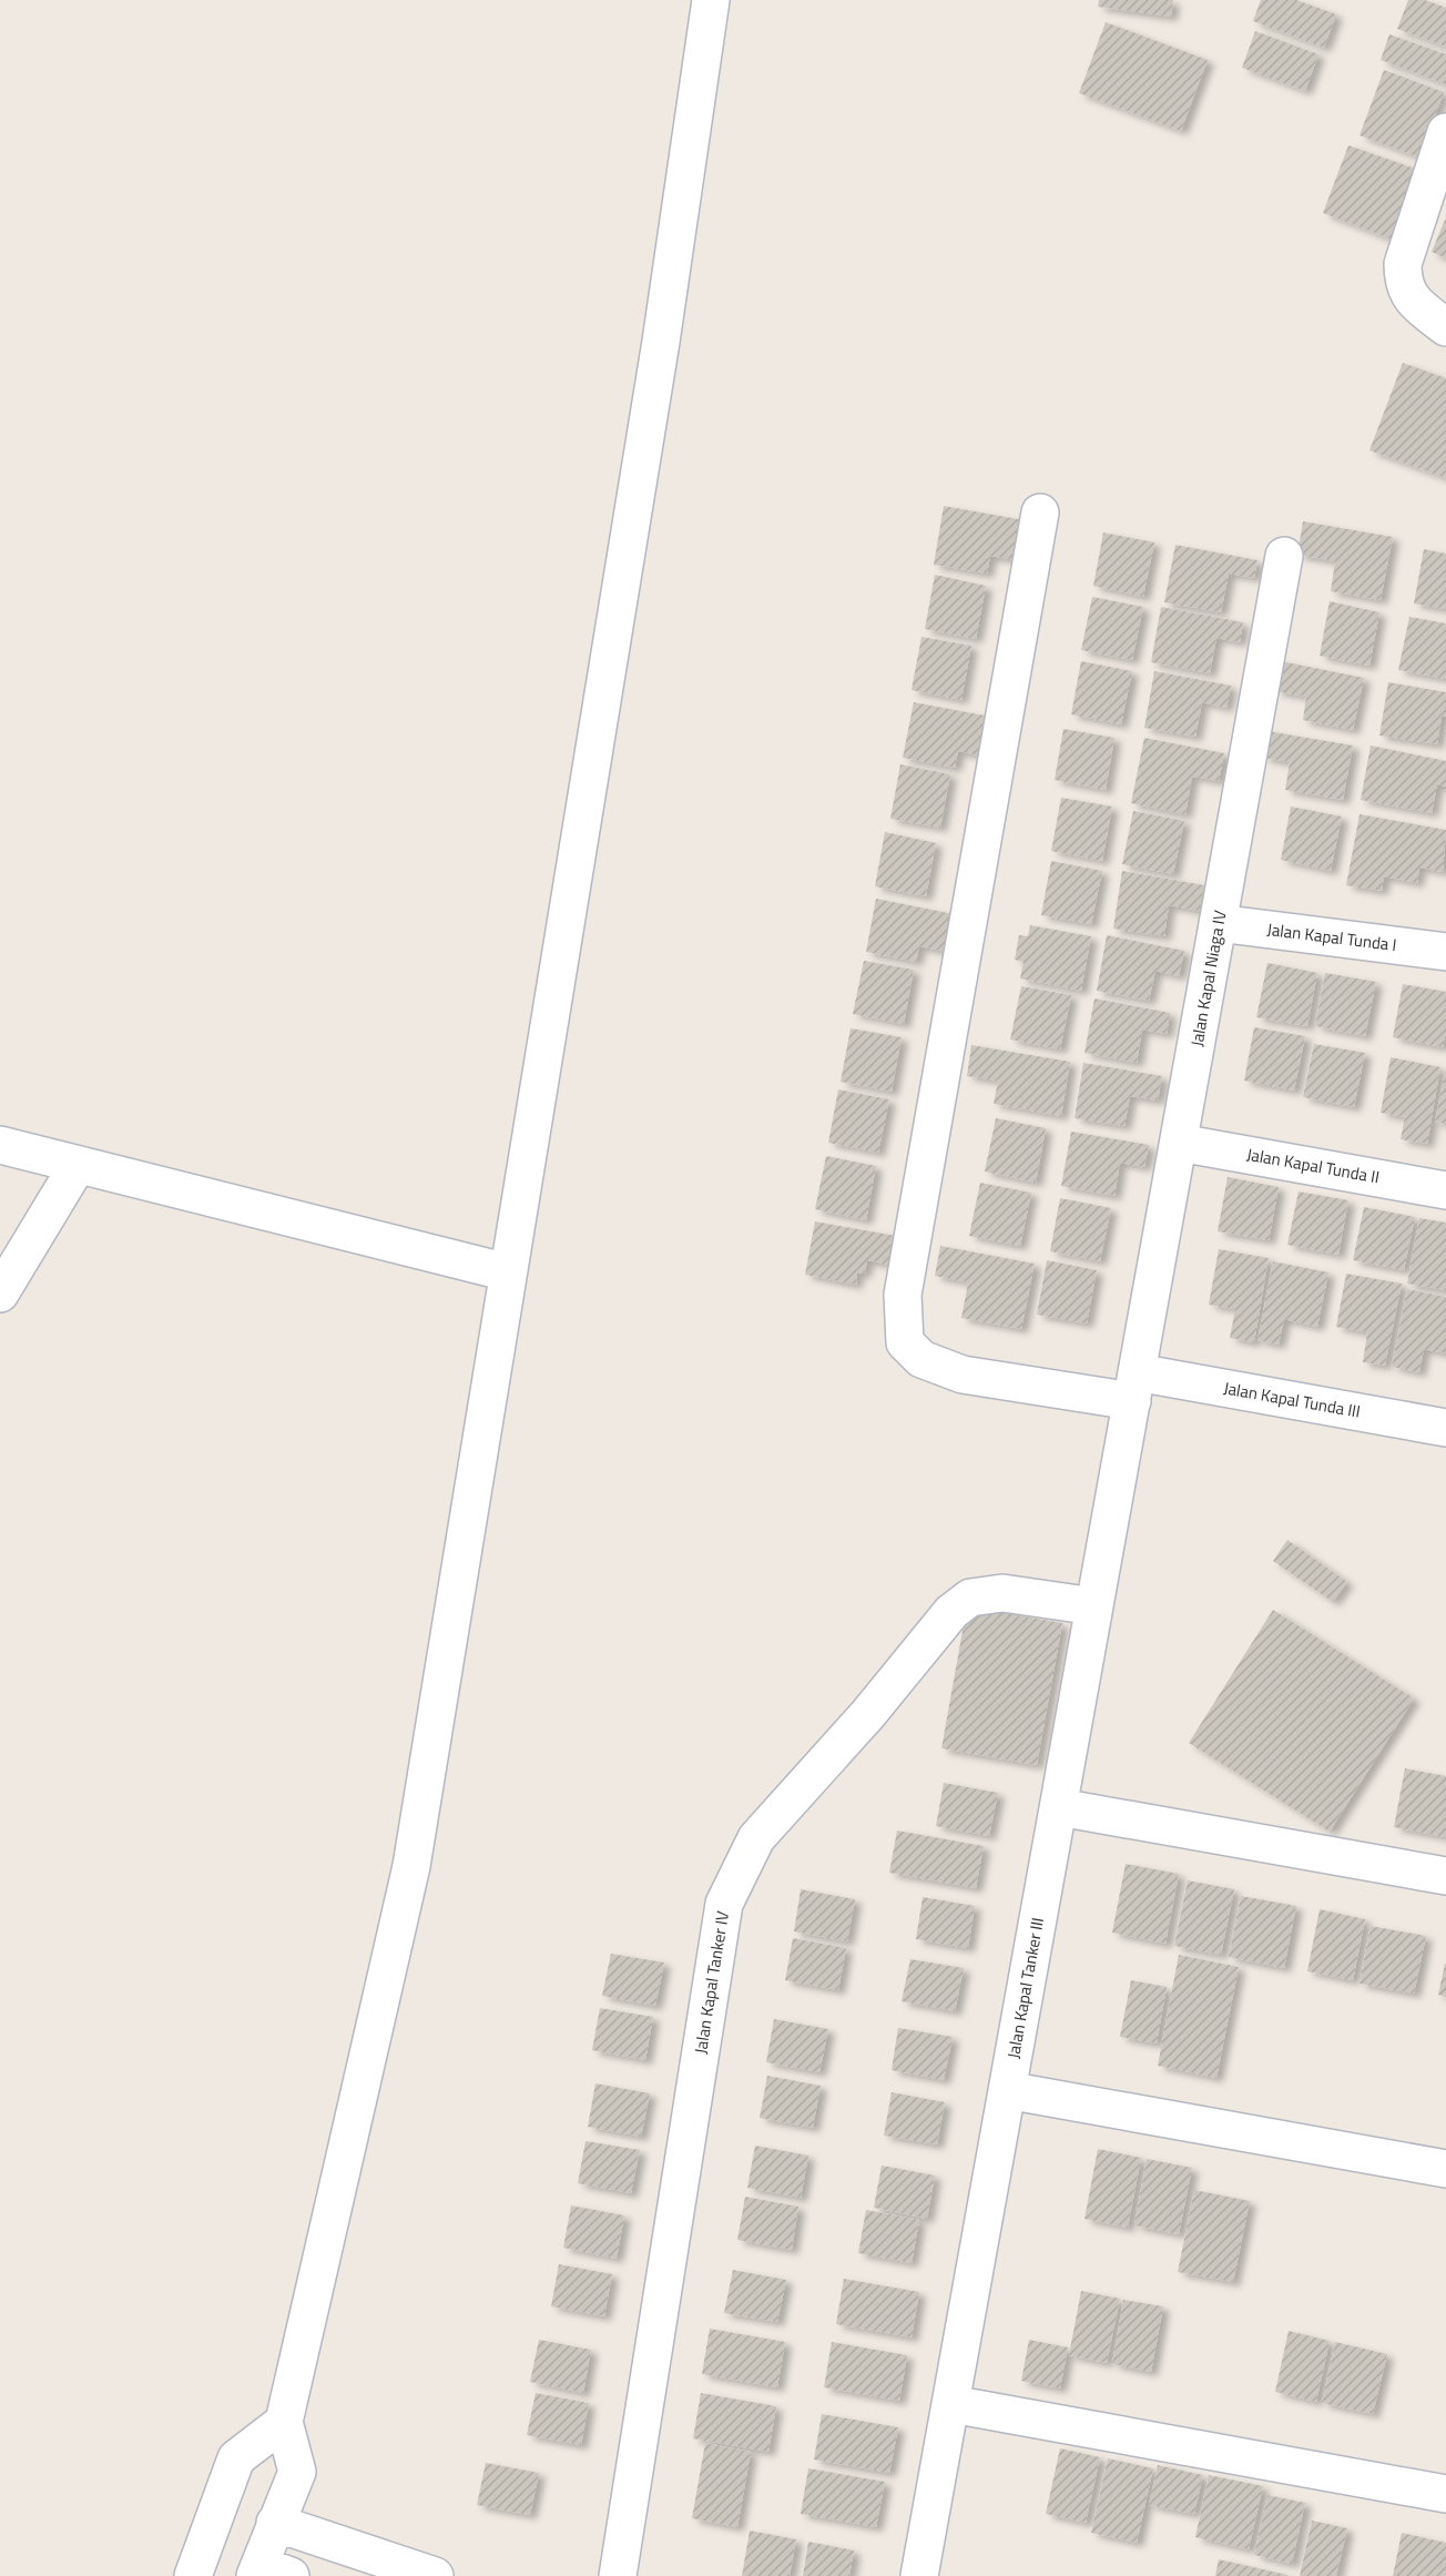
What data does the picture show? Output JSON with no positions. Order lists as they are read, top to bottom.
{
  "streets": {
    "street": [
      "Jalan Kapal Tunda I",
      "Jalan Kapal Niaga IV",
      "Jalan Kapal Tunda II",
      "Jalan Kapal Tunda III",
      "Jalan Kapal Tanker IV",
      "Jalan Kapal Tanker III"
    ]
  },
  "crossings": [
    ["Jalan Kapal Tunda I", "Jalan Kapal Niaga IV"],
    ["Jalan Kapal Niaga IV", "Jalan Kapal Tunda II"],
    ["Jalan Kapal Niaga IV", "Jalan Kapal Tunda III"],
    ["Jalan Kapal Niaga IV", "Jalan Kapal Tanker III"],
    ["Jalan Kapal Tunda III", "Jalan Kapal Tanker III"],
    ["Jalan Kapal Tanker IV", "Jalan Kapal Tanker III"]
  ]
}
